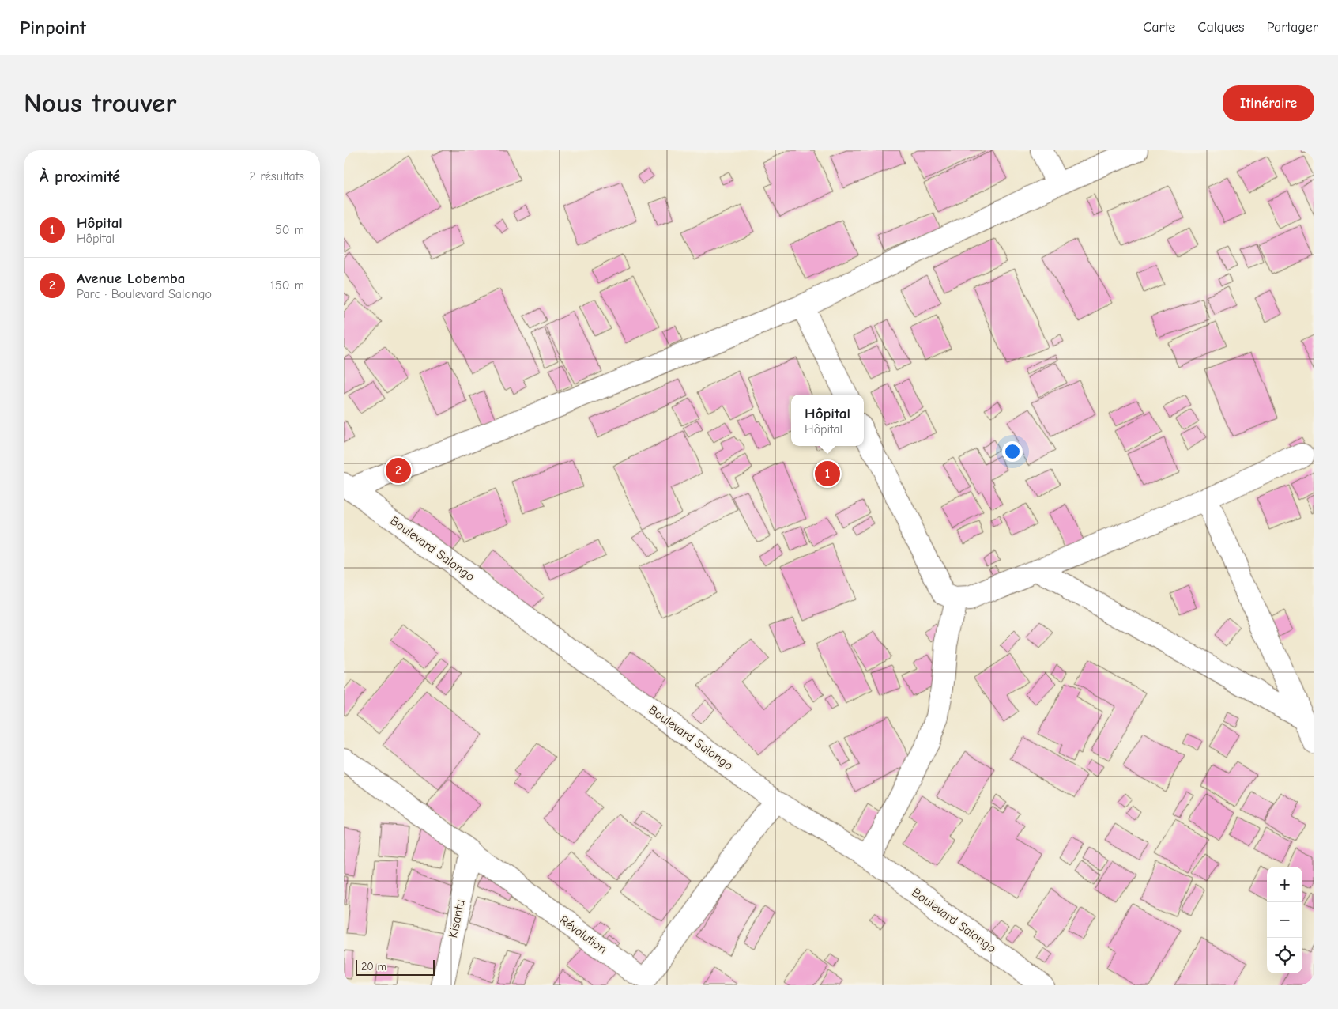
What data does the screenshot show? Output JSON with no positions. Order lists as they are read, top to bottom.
{
  "streets": {
    "street": ["Boulevard Salongo", "Kisantu", "Révolution"]
  },
  "crossings": [
    ["Boulevard Salongo", "Révolution"],
    ["Kisantu", "Révolution"]
  ],
  "scale_bar": "20 m",
  "page": {
    "header": "Pinpoint",
    "nav": ["Carte", "Calques", "Partager"],
    "buttons": "Itinéraire",
    "title": "Nous trouver",
    "heading": ["À proximité", "2 résultats"],
    "list": [
      {
        "mark": "1",
        "name": "Hôpital",
        "note": "Hôpital",
        "value": "50 m"
      },
      {
        "mark": "2",
        "name": "Avenue Lobemba",
        "note": "Parc · Boulevard Salongo",
        "value": "150 m"
      }
    ],
    "popup": ["Hôpital", "Hôpital"],
    "pins": ["2", "1"],
    "map_buttons": ["+", "−"],
    "scale": "20 m"
  }
}
